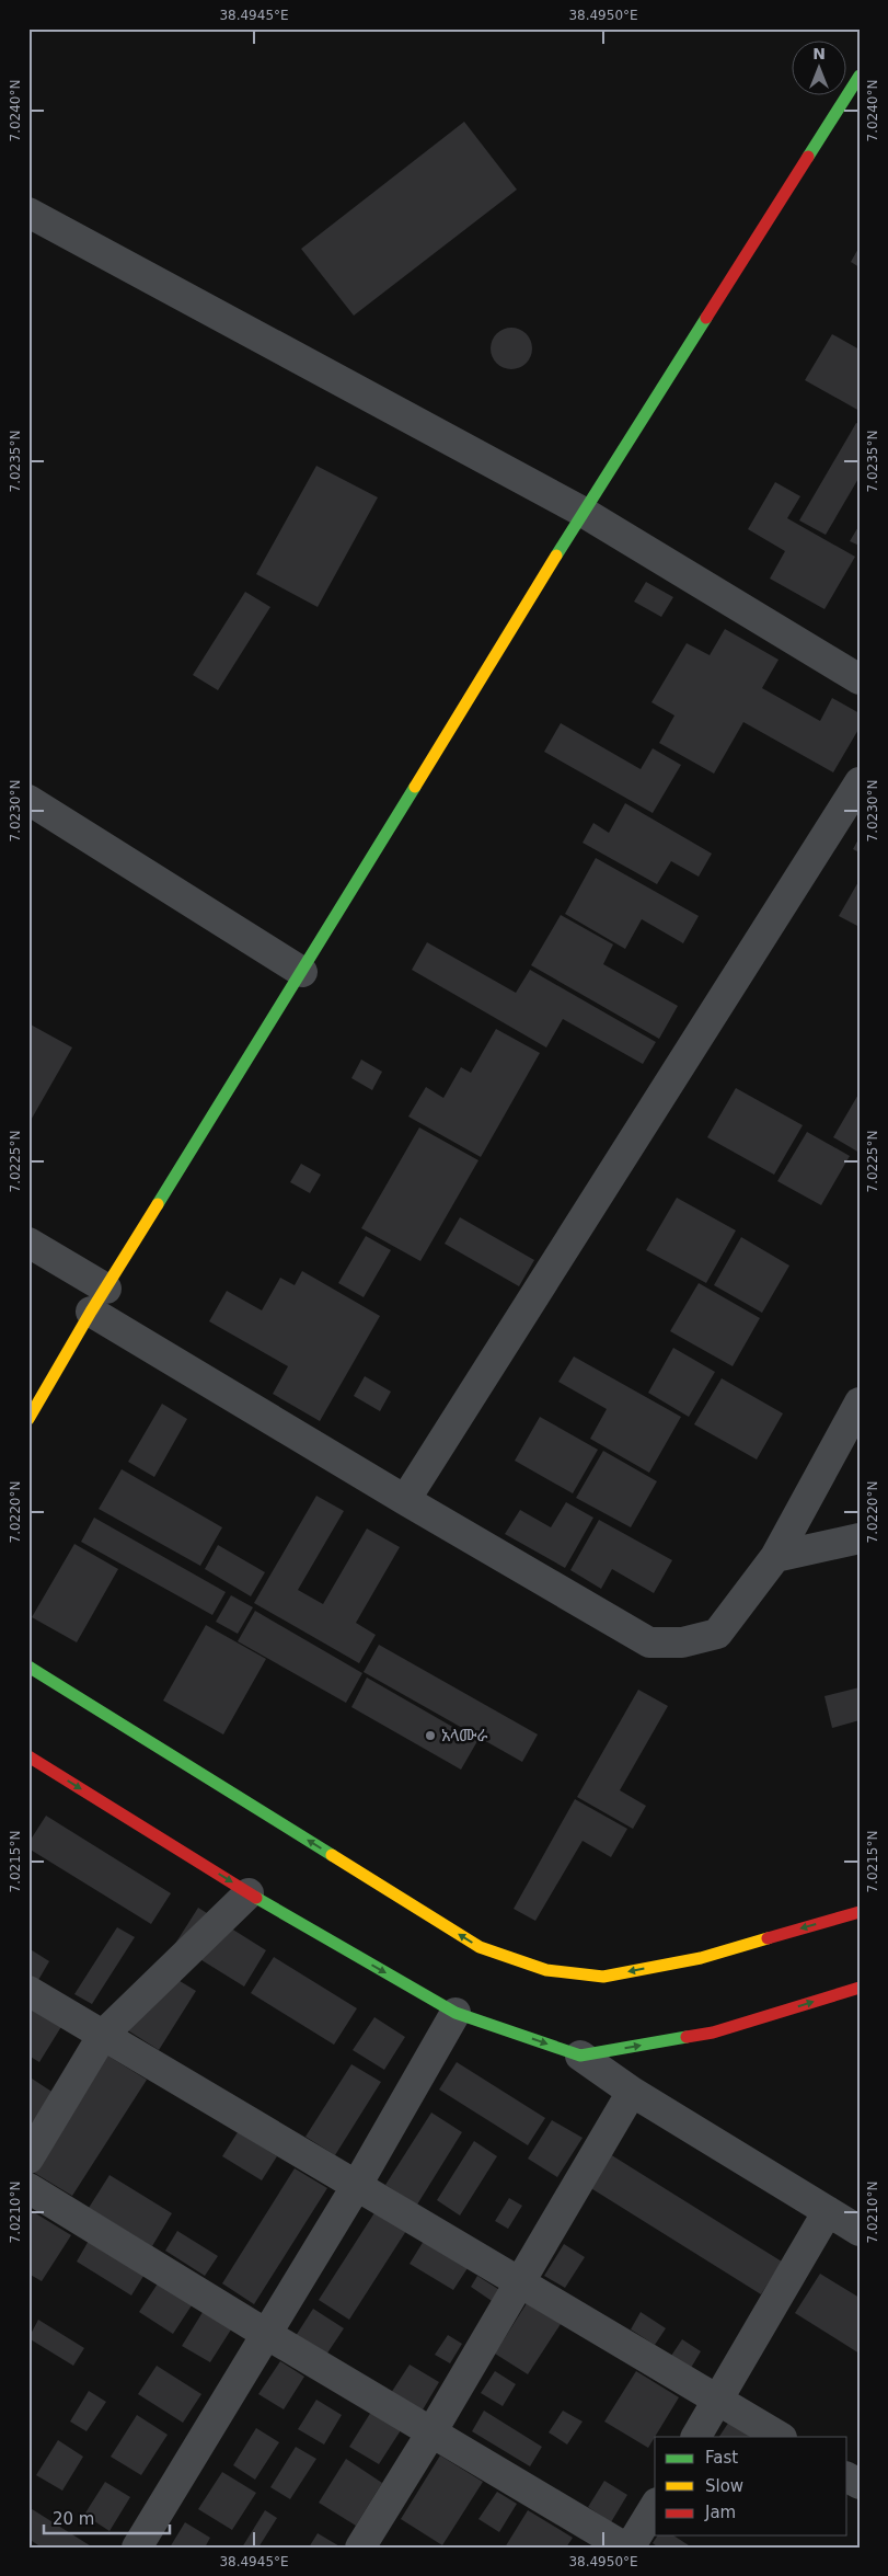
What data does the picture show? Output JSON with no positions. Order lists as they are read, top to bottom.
{
  "places": ["አላሙራ"],
  "legend": ["Fast", "Slow", "Jam"],
  "scale_bar": "20 m",
  "north": "top",
  "coordinates": [
    "38.4945°E",
    "38.4950°E",
    "7.0240°N",
    "7.0235°N",
    "7.0230°N",
    "7.0225°N",
    "7.0220°N",
    "7.0215°N",
    "7.0210°N"
  ]
}
